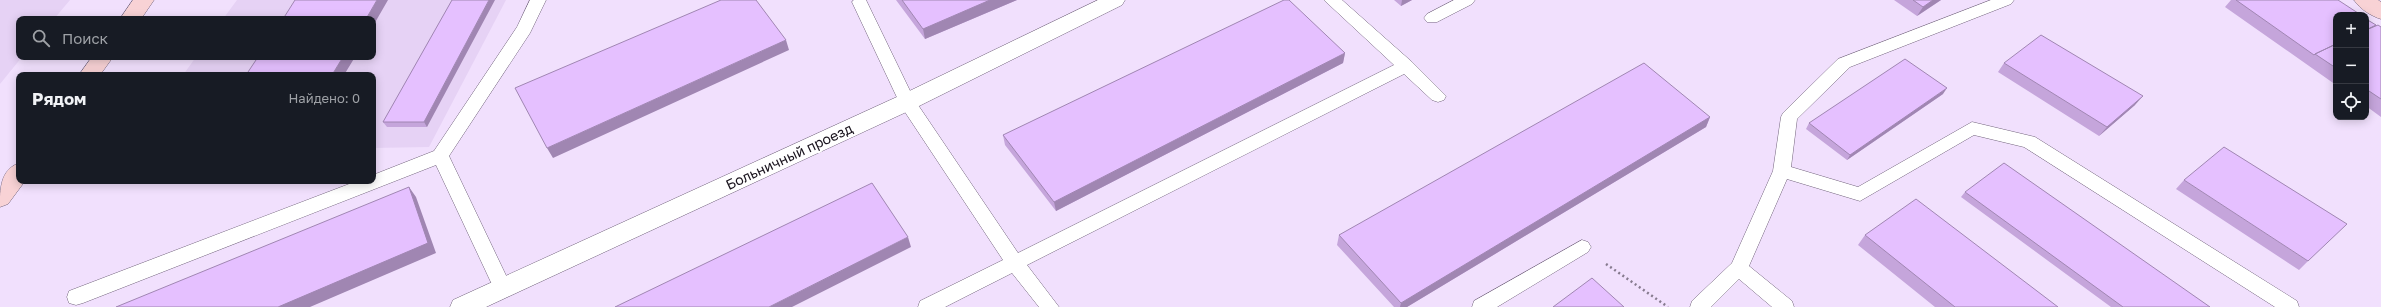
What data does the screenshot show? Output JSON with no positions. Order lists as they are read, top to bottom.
{
  "streets": {
    "street": ["Больничный проезд"]
  },
  "page": {
    "map_buttons": ["+", "−"],
    "search": "Поиск",
    "heading": ["Рядом", "Найдено: 0"]
  }
}
